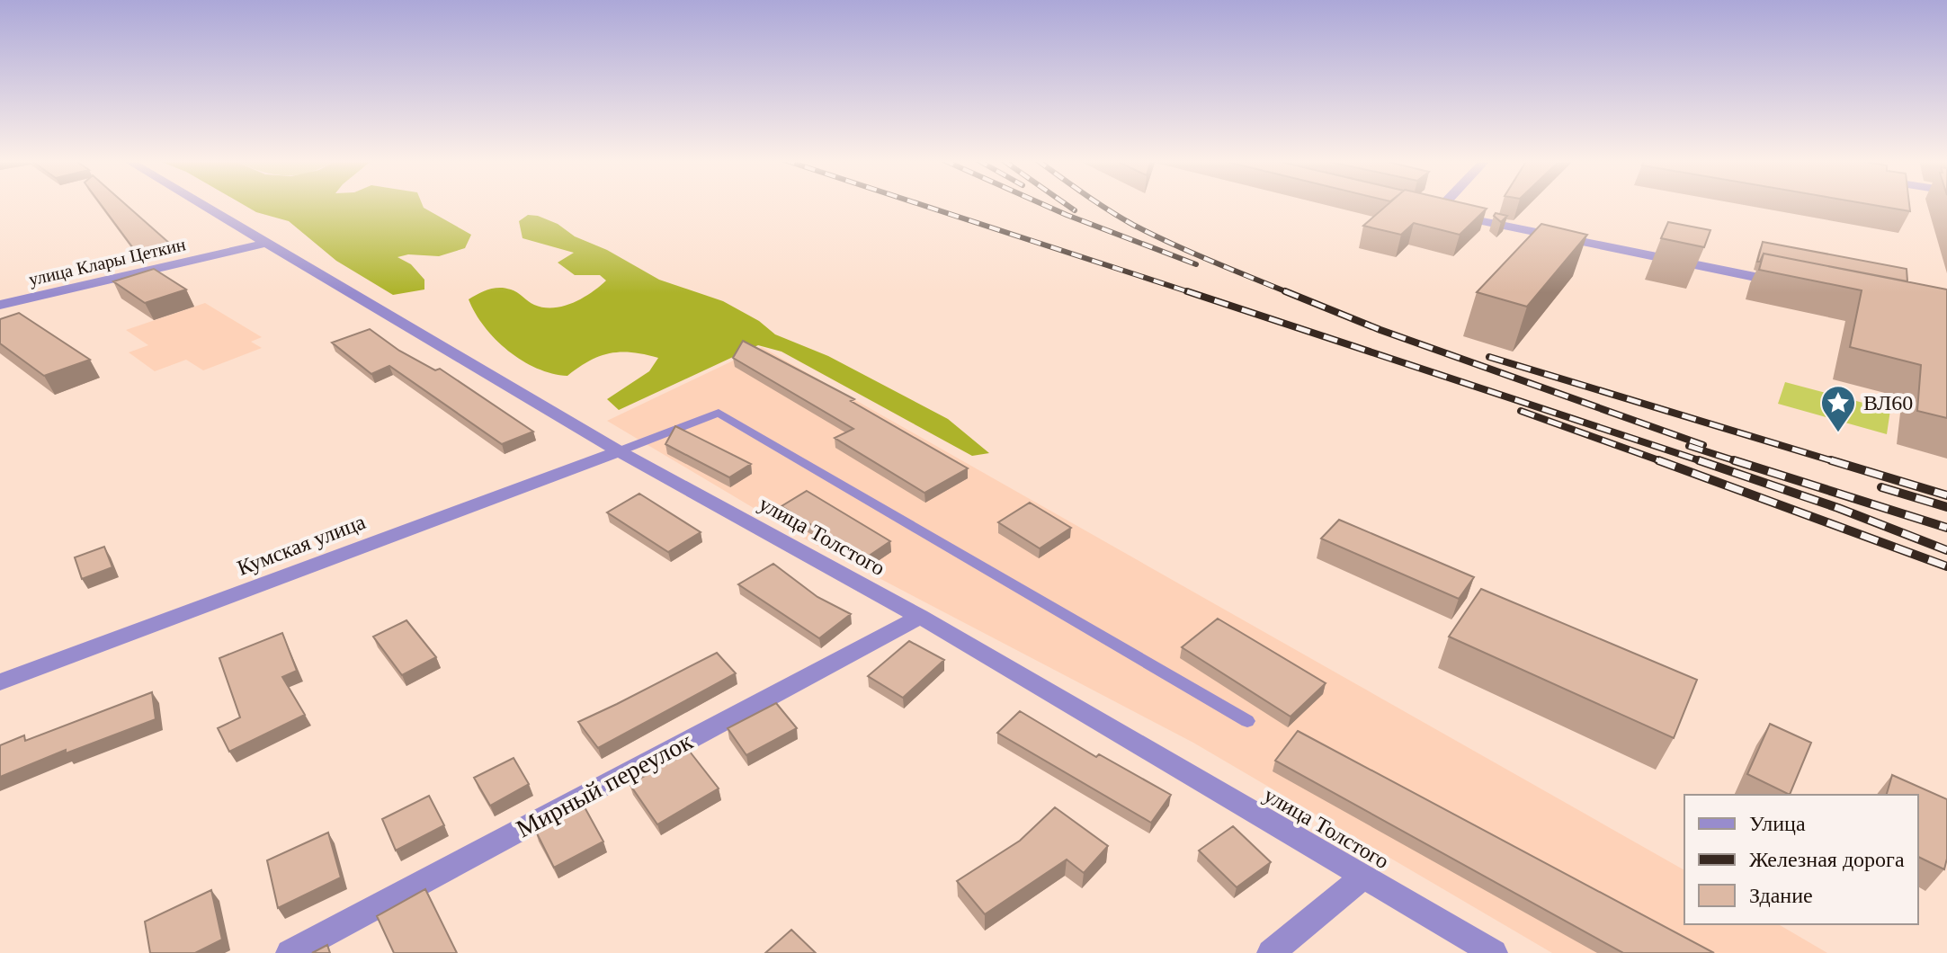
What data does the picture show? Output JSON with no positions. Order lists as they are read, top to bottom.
{
  "streets": {
    "street": [
      "улица Клары Цеткин",
      "улица Толстого",
      "Кумская улица",
      "Мирный переулок"
    ]
  },
  "crossings": [
    ["улица Клары Цеткин", "улица Толстого"],
    ["улица Толстого", "Кумская улица"],
    ["улица Толстого", "Мирный переулок"]
  ],
  "places": {
    "place": ["ВЛ60"]
  },
  "legend": ["Улица", "Железная дорога", "Здание"]
}
